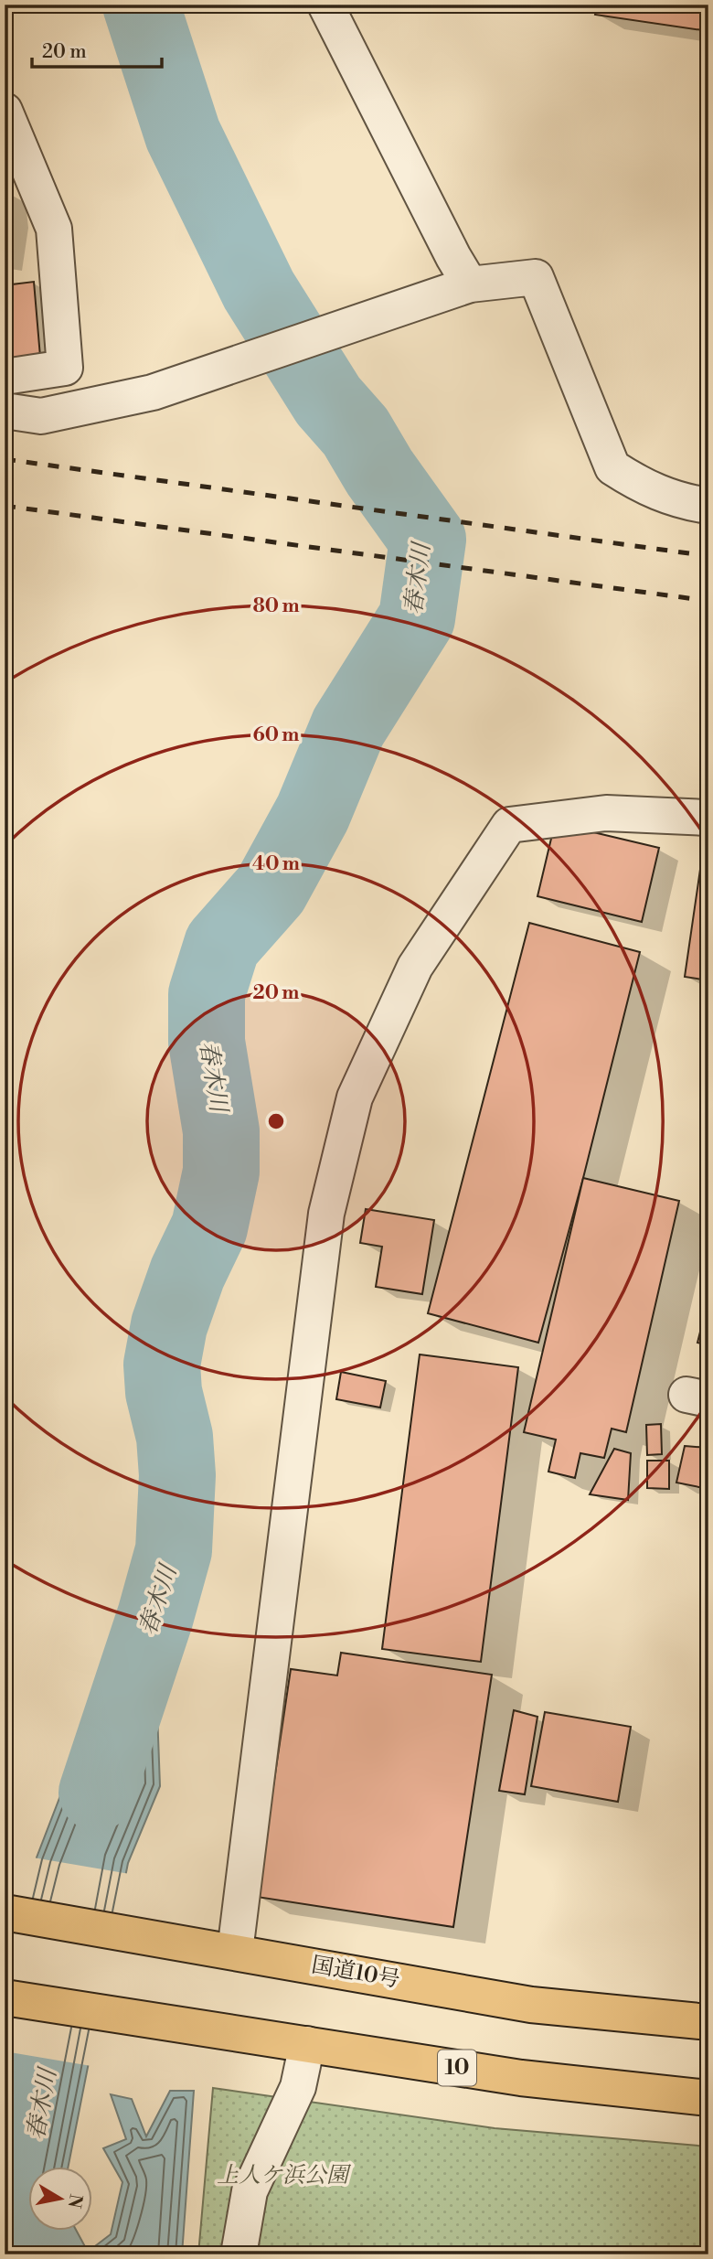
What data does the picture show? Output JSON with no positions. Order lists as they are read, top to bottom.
{
  "streets": {
    "highway": ["国道10号", "10"]
  },
  "water": ["春木川"],
  "parks": ["上人ケ浜公園"],
  "scale_bar": "20 m",
  "north": "right",
  "rings": [
    "80 m",
    "60 m",
    "40 m",
    "20 m"
  ]
}
